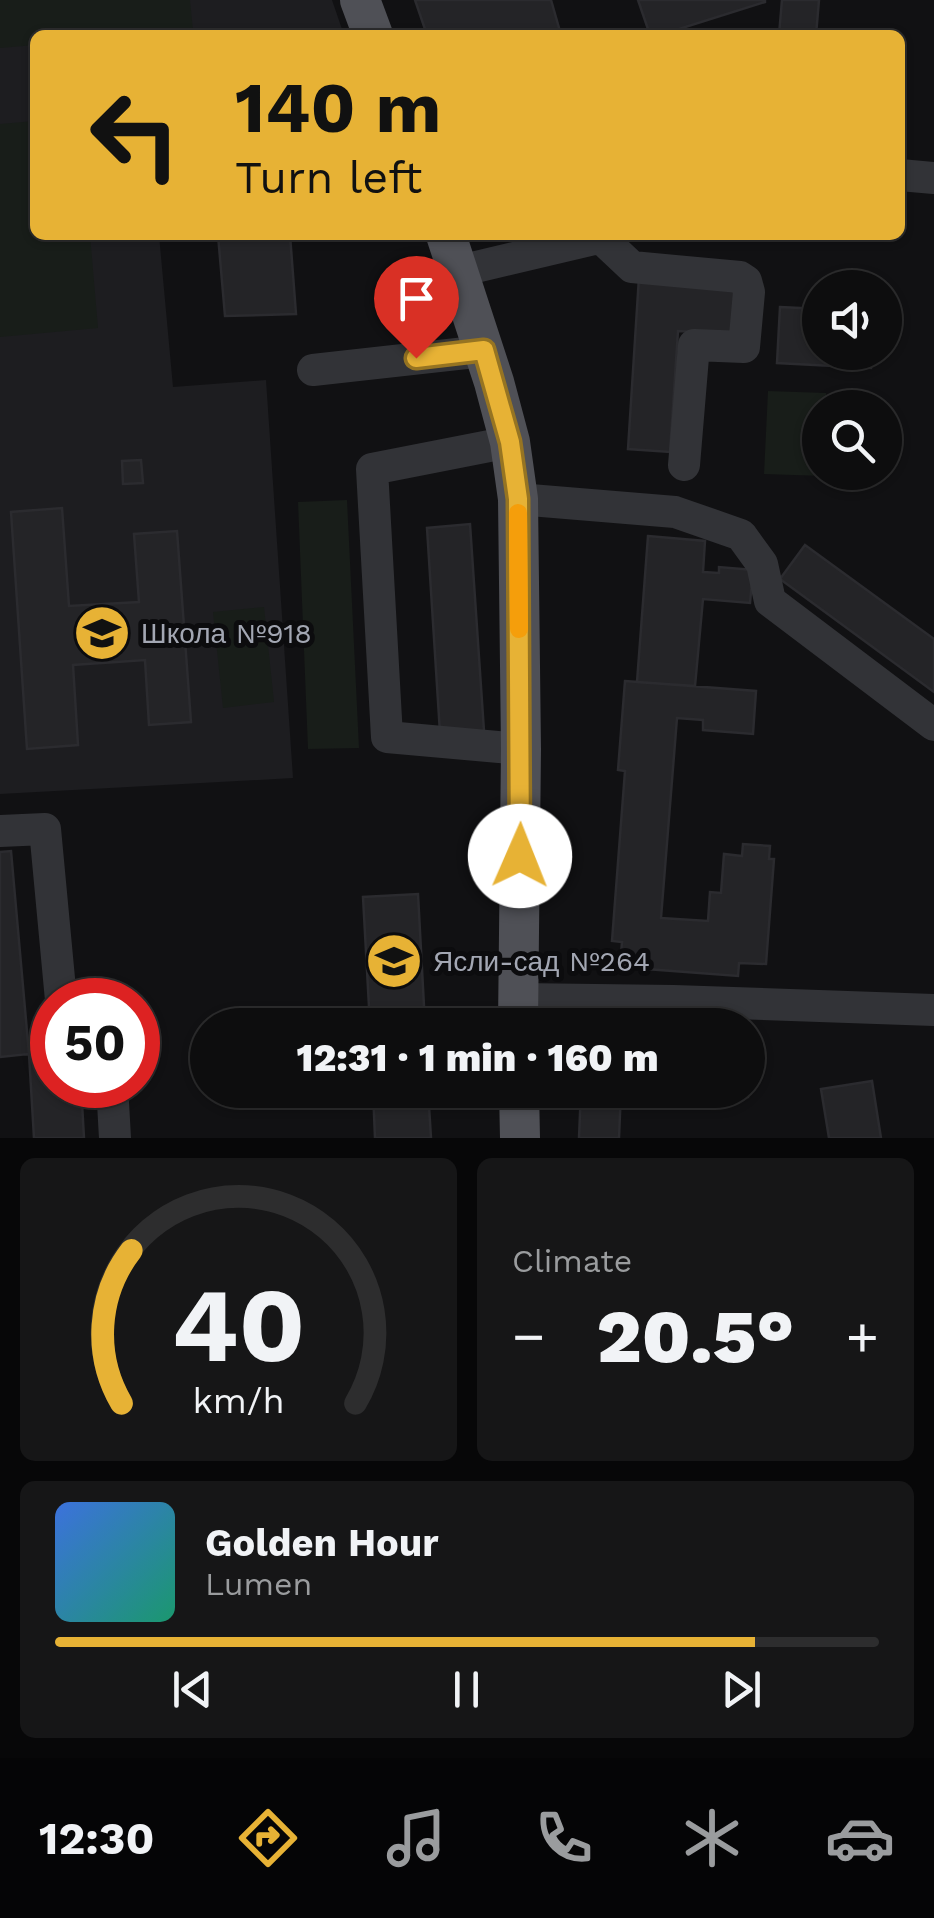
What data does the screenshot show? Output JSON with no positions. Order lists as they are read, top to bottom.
{
  "places": {
    "school or university": ["Школа №918", "Ясли-сад №264"]
  },
  "page": {
    "turn": ["140 m", "Turn left"],
    "limit": "50",
    "trip": "12:31 · 1 min · 160 m",
    "tile": "Climate",
    "heat": ["−", "20.5°", "+"],
    "song": ["Golden Hour", "Lumen"],
    "tabs": "12:30",
    "gauge": ["40", "km/h"]
  }
}
